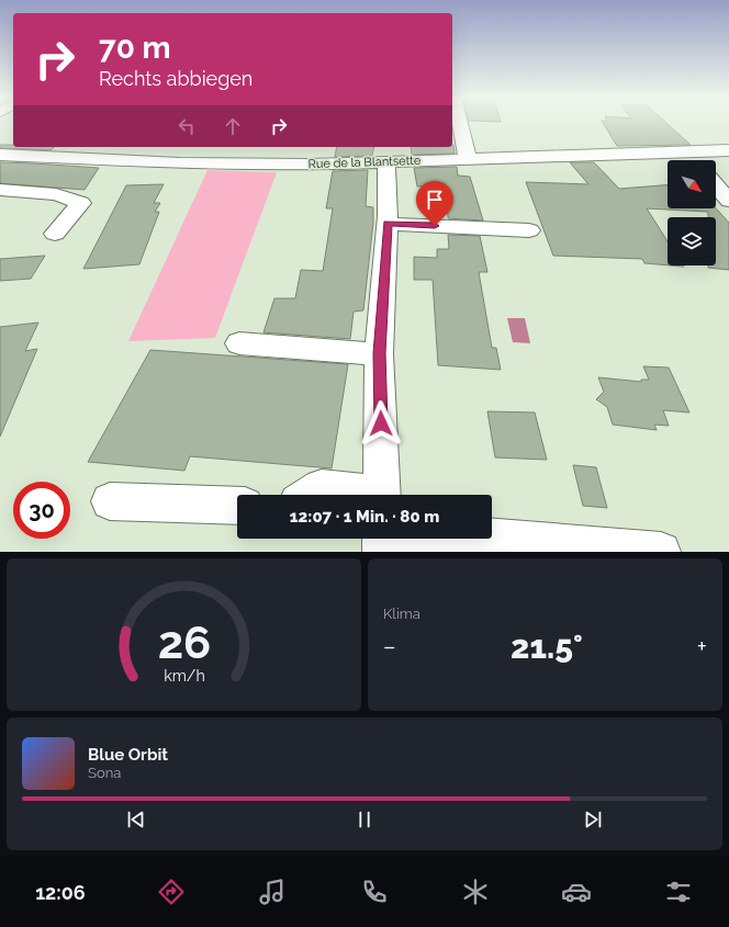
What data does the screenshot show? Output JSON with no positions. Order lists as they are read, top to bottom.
{
  "streets": {
    "street": ["Rue de la Blantsette"]
  },
  "north": "bottom right",
  "page": {
    "turn": ["70 m", "Rechts abbiegen"],
    "limit": "30",
    "trip": "12:07 · 1 Min. · 80 m",
    "tile": "Klima",
    "heat": ["−", "21.5°", "+"],
    "song": ["Blue Orbit", "Sona"],
    "tabs": "12:06",
    "gauge": ["26", "km/h"]
  }
}
